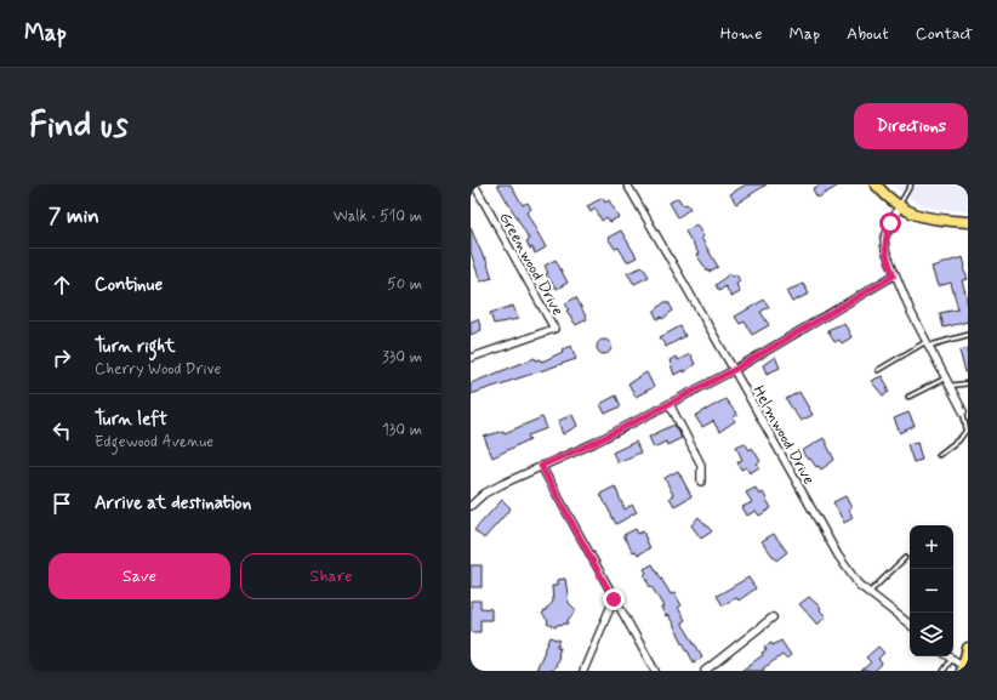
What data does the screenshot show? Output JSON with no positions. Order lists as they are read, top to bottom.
{
  "streets": {
    "street": ["Greenwood Drive", "Helmwood Drive"]
  },
  "page": {
    "header": "Map",
    "nav": [
      "Home",
      "Map",
      "About",
      "Contact"
    ],
    "buttons": [
      "Directions",
      ["Save", "Share"]
    ],
    "title": "Find us",
    "heading": ["7 min", "Walk · 510 m"],
    "list": [
      ["Continue", "50 m"],
      ["Turn right", "Cherry Wood Drive", "330 m"],
      ["Turn left", "Edgewood Avenue", "130 m"],
      "Arrive at destination"
    ],
    "map_buttons": ["+", "−"]
  }
}
